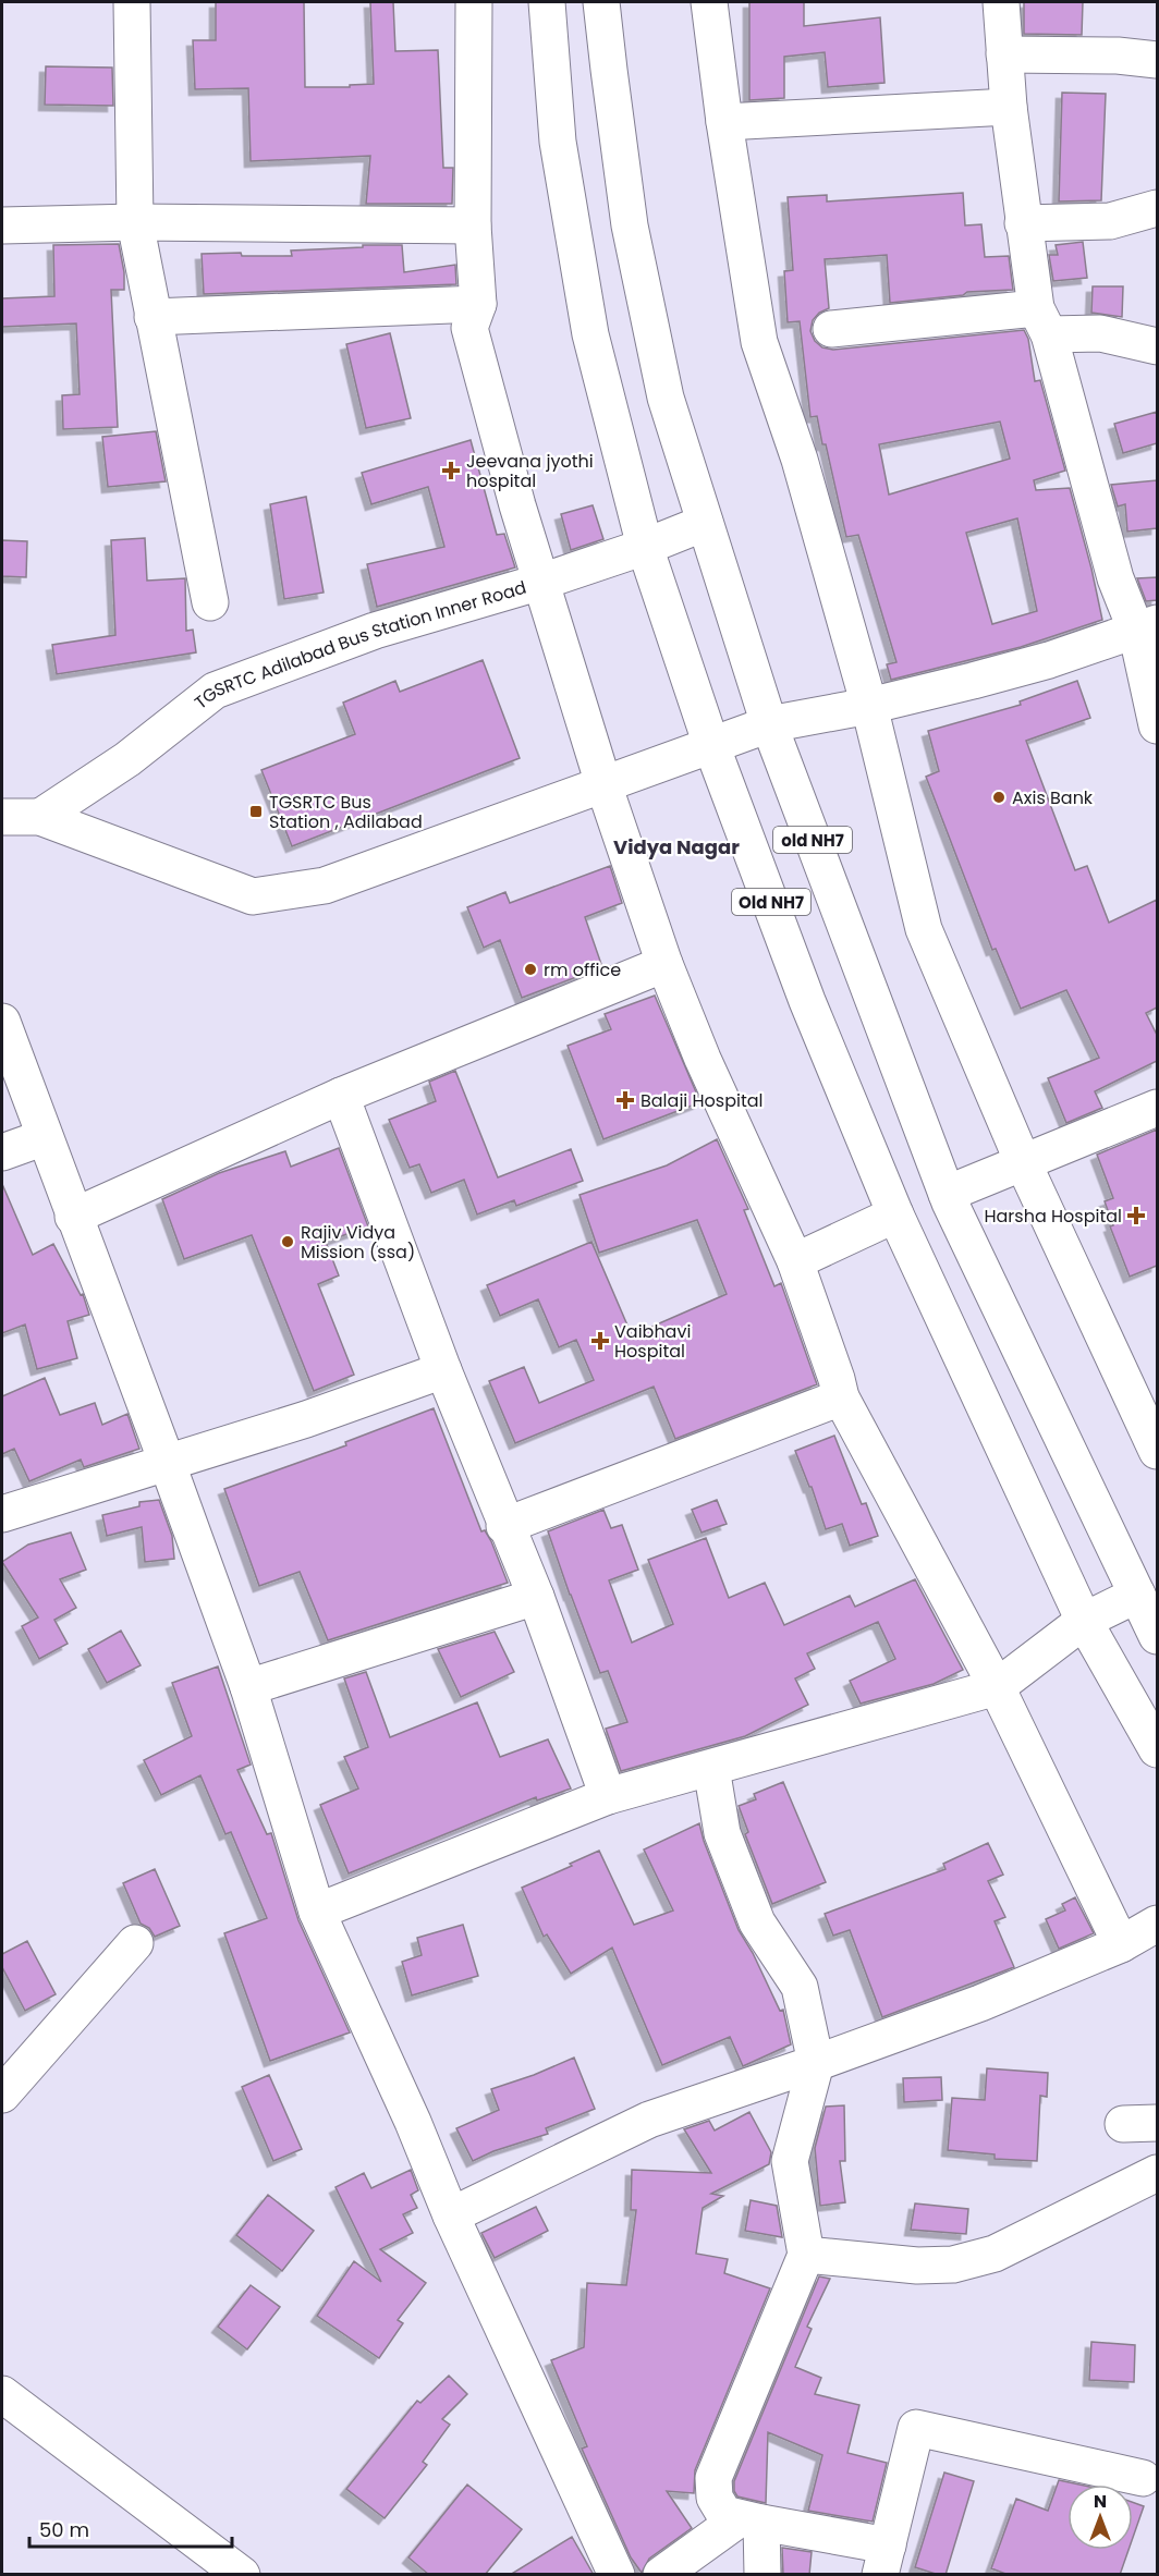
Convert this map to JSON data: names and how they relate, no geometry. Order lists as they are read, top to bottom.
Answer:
{
  "streets": {
    "street": ["TGSRTC Adilabad Bus Station Inner Road", "old NH7", "Old NH7"]
  },
  "crossings": [
    ["TGSRTC Adilabad Bus Station Inner Road", "old NH7"],
    ["TGSRTC Adilabad Bus Station Inner Road", "Old NH7"]
  ],
  "districts": ["Vidya Nagar"],
  "places": {
    "health": [
      "Jeevana jyothi hospital",
      "Balaji Hospital",
      "Harsha Hospital",
      "Vaibhavi Hospital"
    ],
    "other": ["Axis Bank", "rm office", "Rajiv Vidya Mission (ssa)"],
    "transit": ["TGSRTC Bus Station , Adilabad"]
  },
  "scale_bar": "50 m",
  "north": "top"
}
